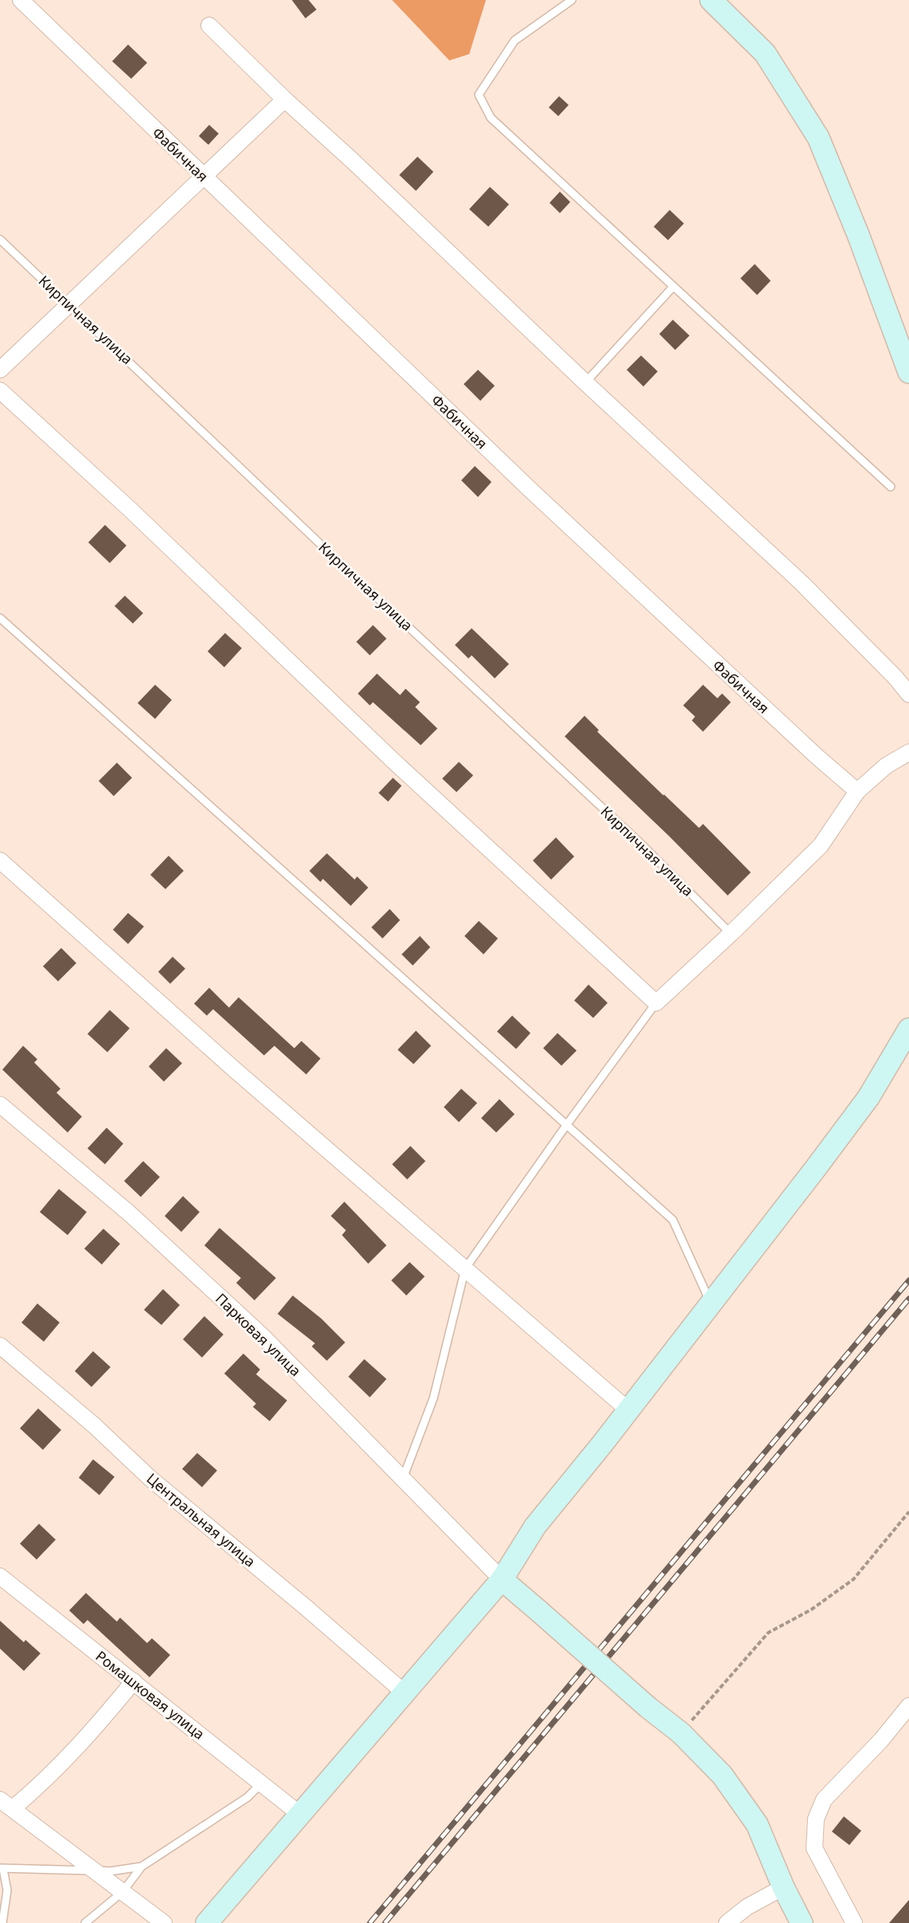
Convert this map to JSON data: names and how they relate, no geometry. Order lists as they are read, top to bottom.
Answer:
{
  "streets": {
    "street": [
      "Фабичная",
      "Парковая улица",
      "Центральная улица",
      "Ромашковая улица"
    ],
    "lane": ["Кирпичная улица"]
  }
}
